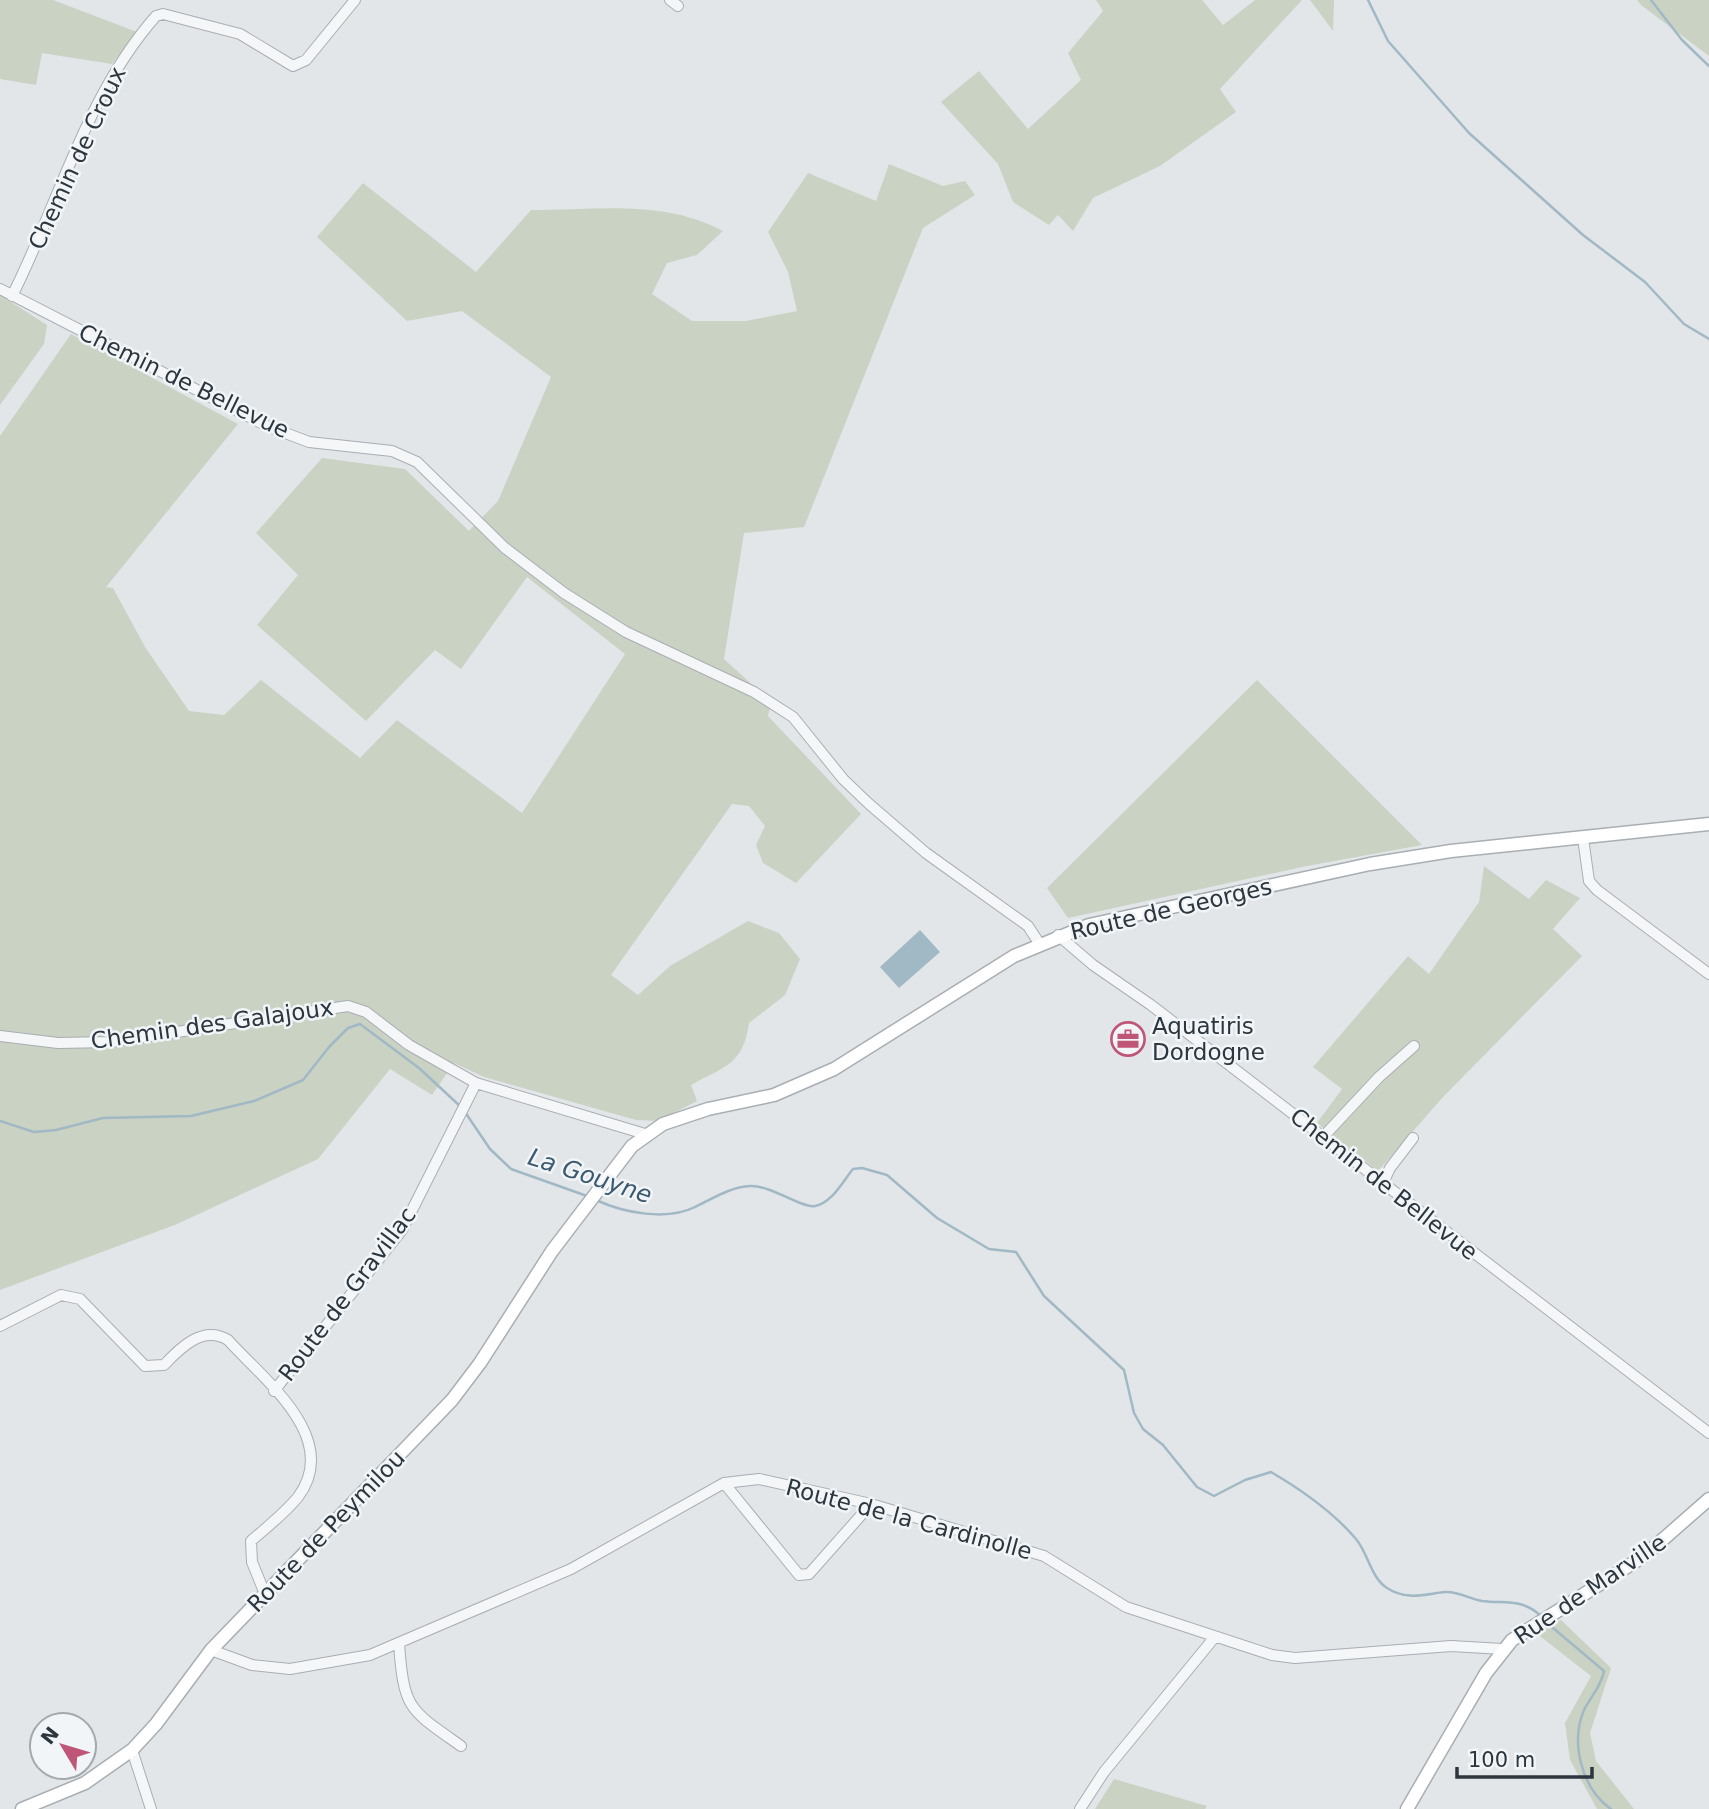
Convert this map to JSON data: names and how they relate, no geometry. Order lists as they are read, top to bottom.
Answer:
{
  "streets": {
    "street": [
      "Chemin de Croux",
      "Chemin de Bellevue",
      "Route de Georges",
      "Chemin des Galajoux",
      "Route de Gravillac",
      "Route de la Cardinolle",
      "Route de Peymilou",
      "Rue de Marville"
    ]
  },
  "crossings": [
    ["Chemin de Croux", "Chemin de Bellevue"],
    ["Chemin de Bellevue", "Route de Georges"],
    ["Route de Georges", "Chemin des Galajoux"],
    ["Route de Georges", "Route de Peymilou"],
    ["Chemin des Galajoux", "Route de Gravillac"],
    ["Route de la Cardinolle", "Route de Peymilou"],
    ["Route de la Cardinolle", "Rue de Marville"]
  ],
  "water": ["La Gouyne"],
  "places": {
    "office": ["Aquatiris Dordogne"]
  },
  "scale_bar": "100 m",
  "north": "top left"
}
